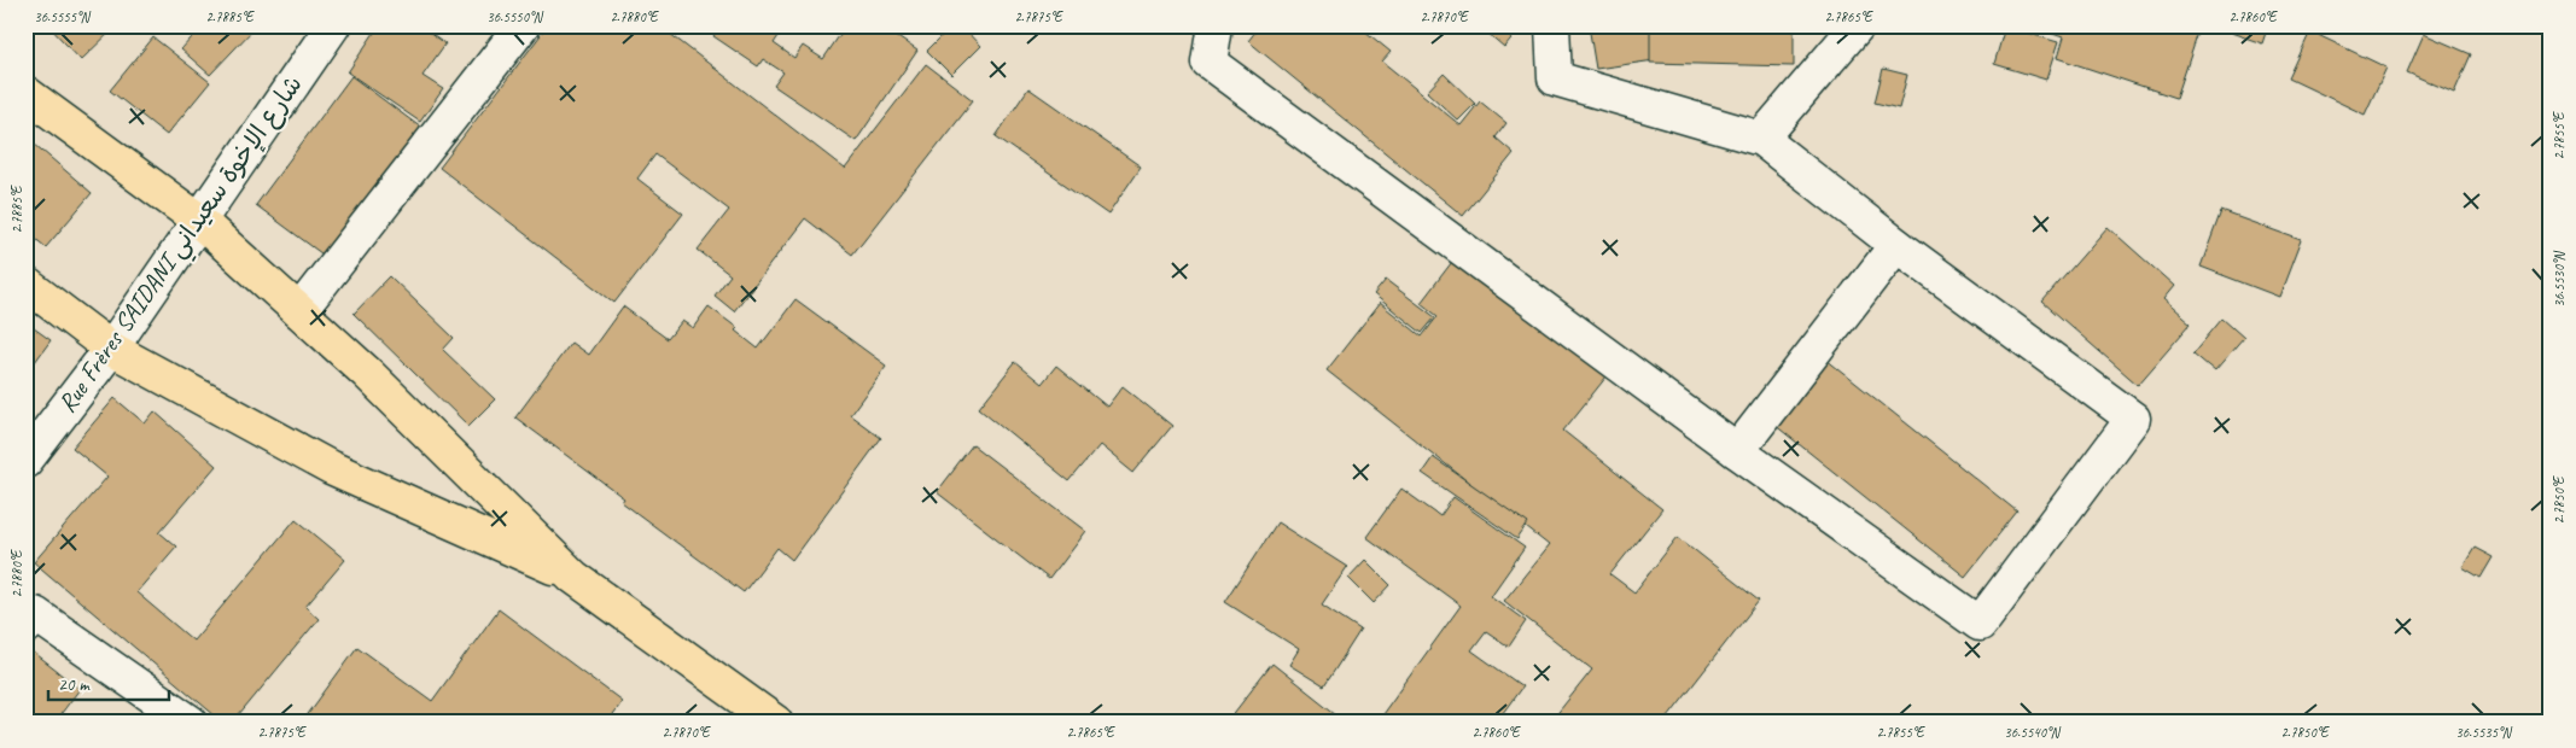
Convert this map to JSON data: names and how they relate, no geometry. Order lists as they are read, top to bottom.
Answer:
{
  "streets": {
    "street": ["Rue Frères SAIDANI شارع الإخوة سعيداني"]
  },
  "scale_bar": "20 m",
  "coordinates": [
    "36.5555°N",
    "2.7885°E",
    "36.5550°N",
    "2.7880°E",
    "2.7875°E",
    "2.7870°E",
    "2.7865°E",
    "2.7860°E",
    "2.7855°E",
    "36.5530°N",
    "2.7850°E",
    "36.5540°N",
    "36.5535°N"
  ]
}
